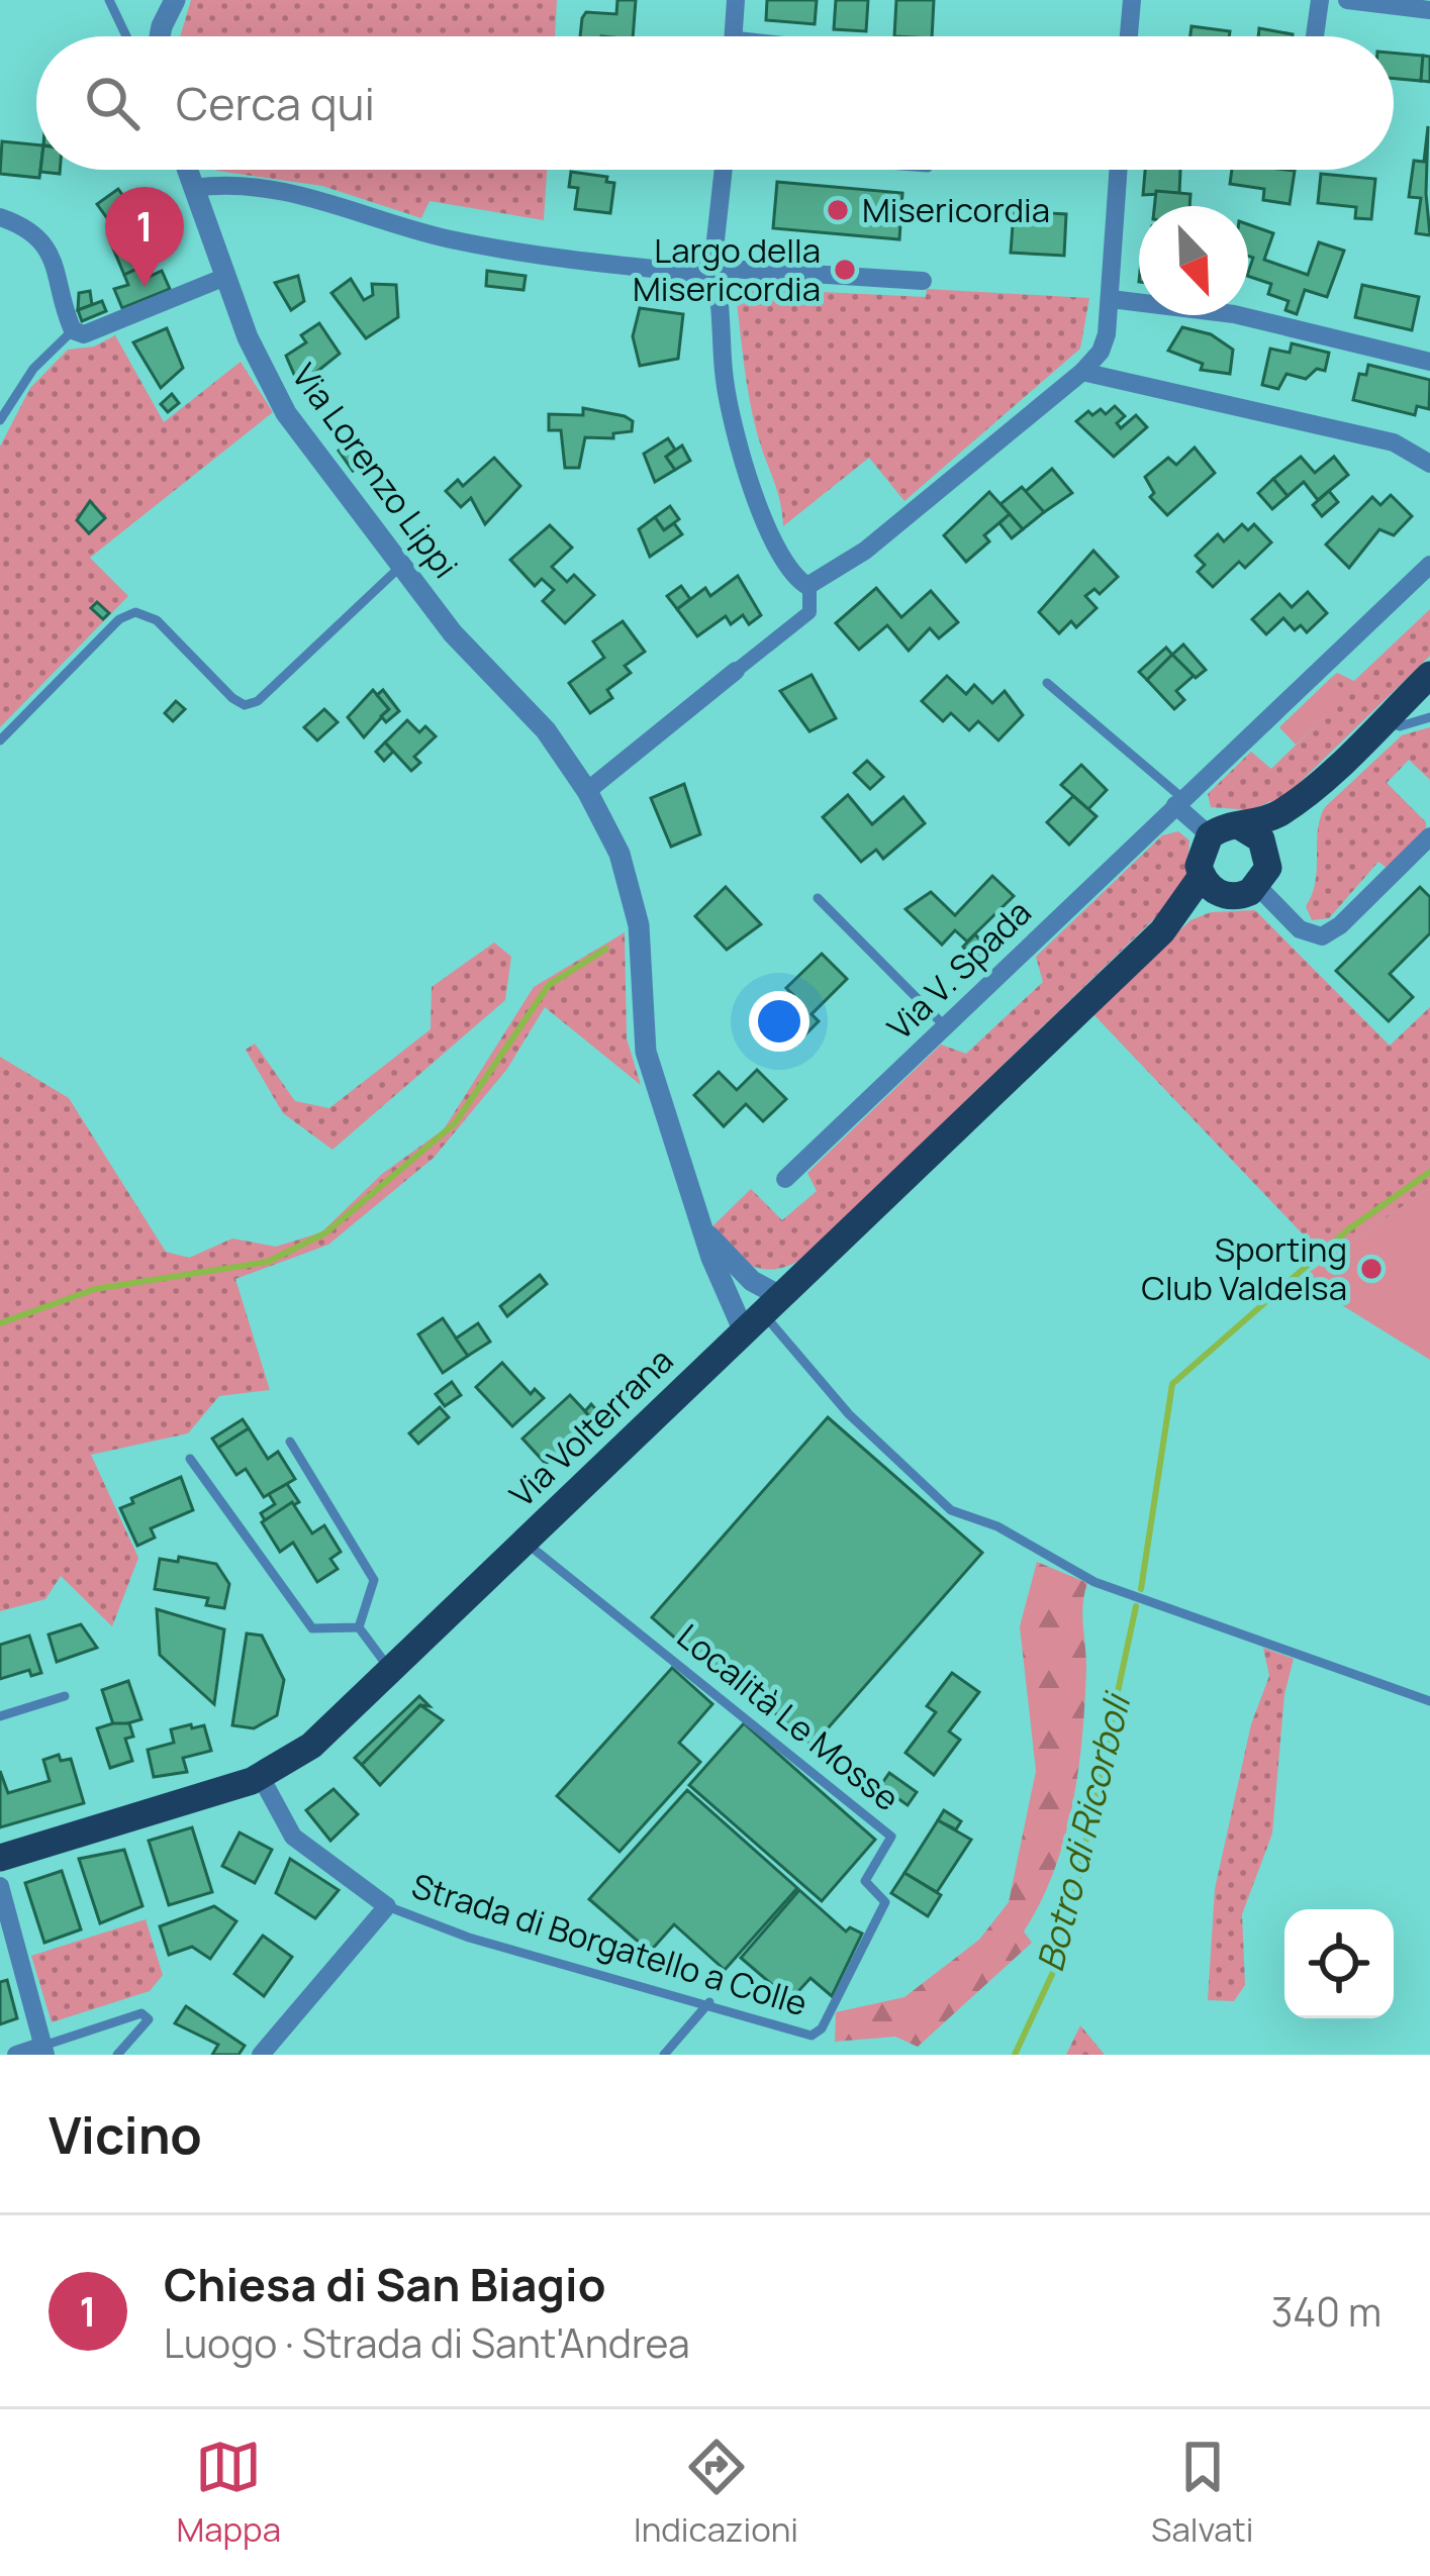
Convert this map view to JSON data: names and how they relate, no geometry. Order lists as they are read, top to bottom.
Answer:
{
  "streets": {
    "main road": ["Via Volterrana"],
    "street": ["Via Lorenzo Lippi", "Via V. Spada"],
    "lane": ["Località Le Mosse", "Strada di Borgatello a Colle"]
  },
  "crossings": [
    ["Via Lorenzo Lippi", "Via Volterrana"],
    ["Via Volterrana", "Località Le Mosse"],
    ["Località Le Mosse", "Strada di Borgatello a Colle"]
  ],
  "water": ["Botro di Ricorboli"],
  "places": ["Misericordia", "Largo della Misericordia", "Sporting Club Valdelsa"],
  "north": "bottom right",
  "page": {
    "search": "Cerca qui",
    "pins": "1",
    "heading": "Vicino",
    "list": [
      {
        "mark": "1",
        "name": "Chiesa di San Biagio",
        "note": "Luogo · Strada di Sant'Andrea",
        "value": "340 m"
      }
    ],
    "nav": ["Mappa", "Indicazioni", "Salvati"]
  }
}
